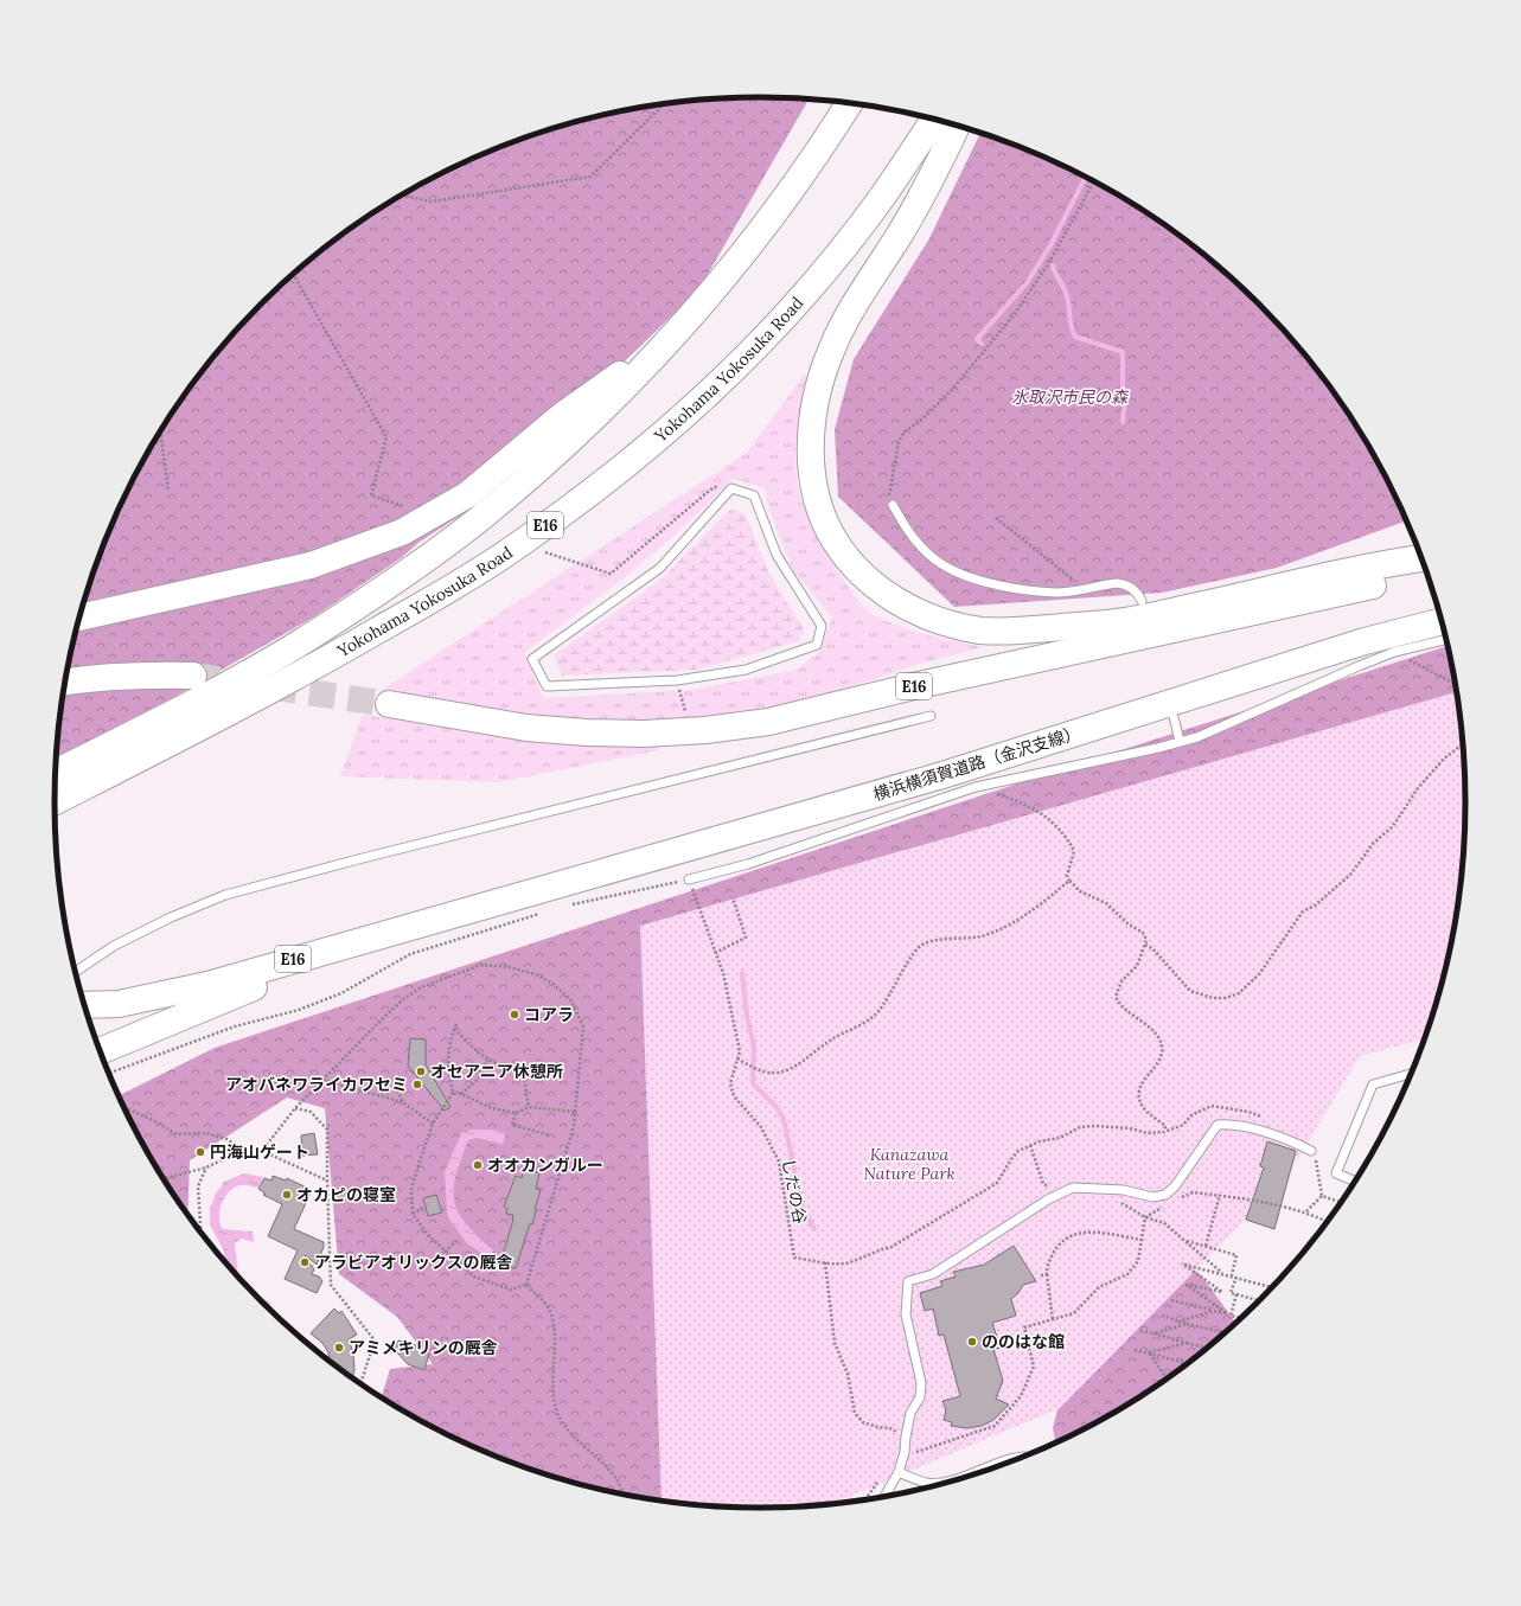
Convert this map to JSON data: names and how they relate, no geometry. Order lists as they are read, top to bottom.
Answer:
{
  "streets": {
    "highway": ["Yokohama Yokosuka Road", "E16", "横浜横須賀道路（金沢支線）"],
    "path": ["しだの谷"]
  },
  "crossings": [
    ["E16", "横浜横須賀道路（金沢支線）"]
  ],
  "parks": ["氷取沢市民の森", "Kanazawa Nature Park"],
  "places": [
    "コアラ",
    "オセアニア休憩所",
    "アオバネワライカワセミ",
    "円海山ゲート",
    "オオカンガルー",
    "オカピの寝室",
    "アラビアオリックスの厩舎",
    "ののはな館",
    "アミメキリンの厩舎"
  ]
}
